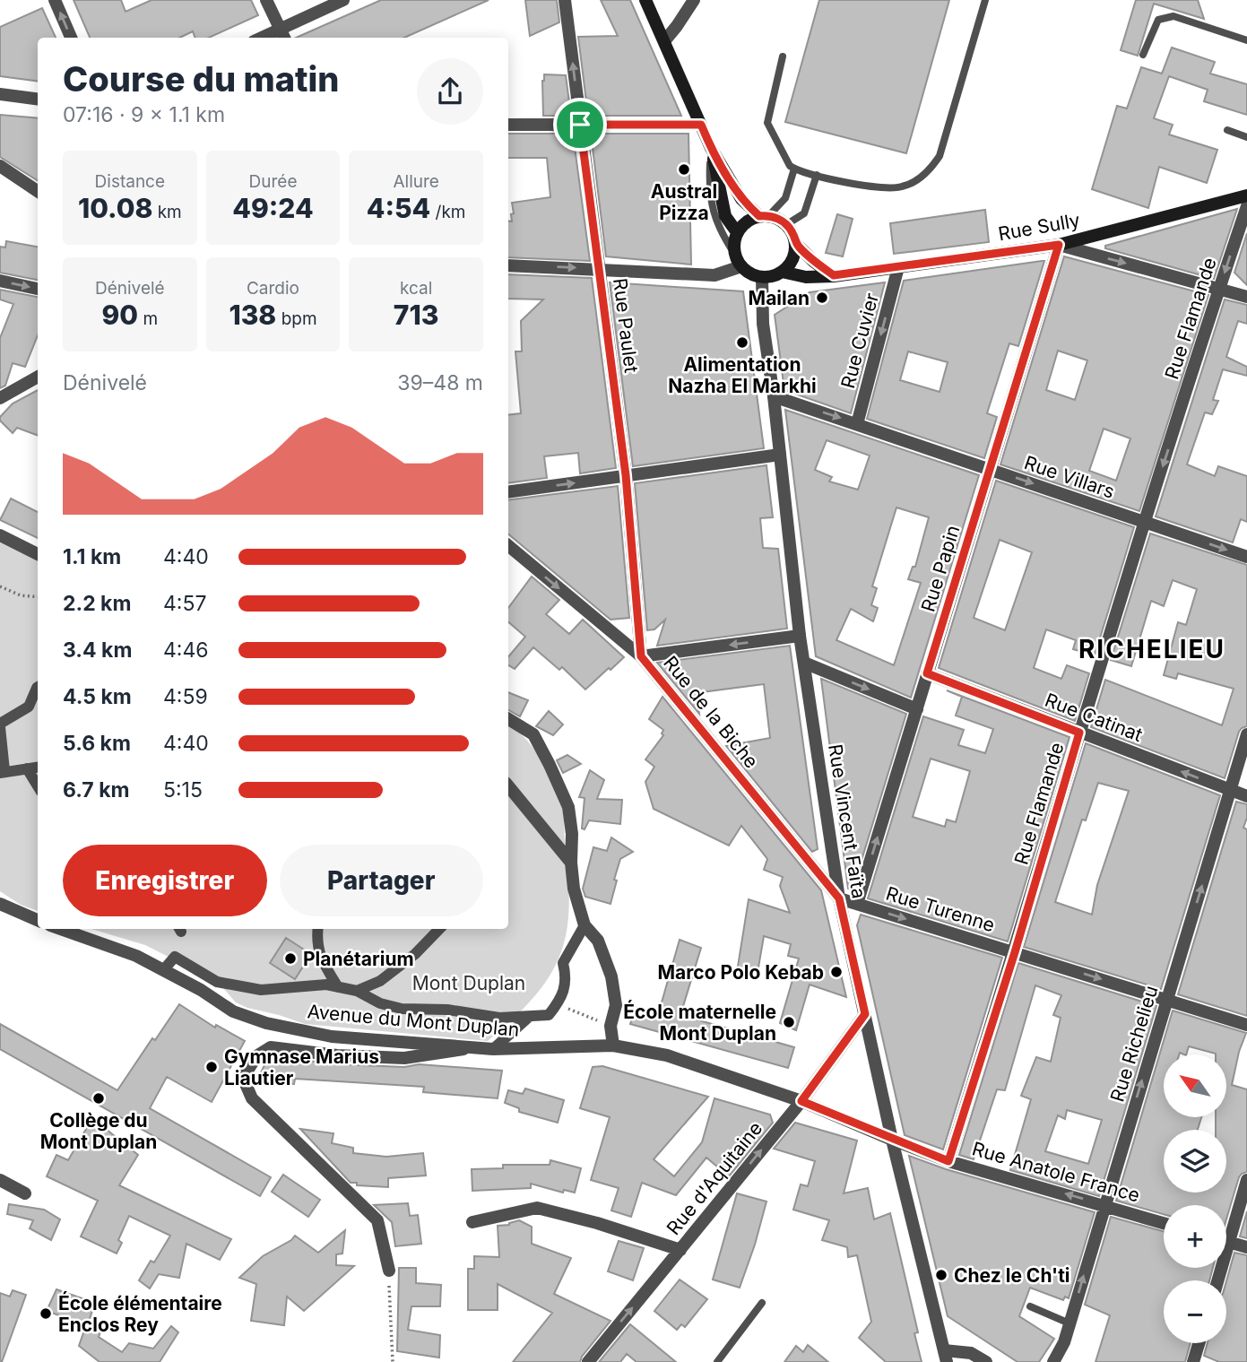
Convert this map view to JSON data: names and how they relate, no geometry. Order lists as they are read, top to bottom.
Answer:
{
  "streets": {
    "main road": ["Rue Sully"],
    "street": [
      "Rue Flamande",
      "Rue Paulet",
      "Rue Cuvier",
      "Rue Villars",
      "Rue Papin",
      "Rue de la Biche",
      "Rue Catinat",
      "Rue Vincent Faïta",
      "Rue Turenne",
      "Avenue du Mont Duplan",
      "Rue Richelieu",
      "Rue Anatole France",
      "Rue d'Aquitaine"
    ]
  },
  "crossings": [
    ["Rue Sully", "Rue Cuvier"],
    ["Rue Sully", "Rue Papin"],
    ["Rue Sully", "Rue Vincent Faïta"],
    ["Rue Flamande", "Rue Villars"],
    ["Rue Flamande", "Rue Catinat"],
    ["Rue Flamande", "Rue Turenne"],
    ["Rue Flamande", "Rue Anatole France"],
    ["Rue Paulet", "Rue de la Biche"],
    ["Rue Cuvier", "Rue Villars"],
    ["Rue Villars", "Rue Papin"],
    ["Rue Villars", "Rue Vincent Faïta"],
    ["Rue Papin", "Rue Catinat"],
    ["Rue Papin", "Rue Turenne"],
    ["Rue de la Biche", "Rue Vincent Faïta"],
    ["Rue de la Biche", "Rue Turenne"],
    ["Rue Catinat", "Rue Richelieu"],
    ["Rue Vincent Faïta", "Rue Turenne"],
    ["Rue Vincent Faïta", "Avenue du Mont Duplan"],
    ["Rue Vincent Faïta", "Rue Anatole France"],
    ["Rue Vincent Faïta", "Rue d'Aquitaine"],
    ["Rue Turenne", "Rue Richelieu"],
    ["Avenue du Mont Duplan", "Rue Anatole France"],
    ["Avenue du Mont Duplan", "Rue d'Aquitaine"],
    ["Rue Richelieu", "Rue Anatole France"]
  ],
  "one_way": [
    "Rue Cuvier",
    "Rue Villars",
    "Rue de la Biche",
    "Rue Catinat",
    "Rue Turenne",
    "Rue Richelieu",
    "Rue Anatole France",
    "Rue d'Aquitaine"
  ],
  "districts": ["RICHELIEU"],
  "parks": ["Mont Duplan"],
  "places": [
    "Austral Pizza",
    "Mailan",
    "Alimentation Nazha El Markhi",
    "Planétarium",
    "Marco Polo Kebab",
    "École maternelle Mont Duplan",
    "Gymnase Marius Liautier",
    "Collège du Mont Duplan",
    "Chez le Ch'ti",
    "École élémentaire Enclos Rey"
  ],
  "north": "top left",
  "page": {
    "heading": ["Course du matin", "07:16 · 9 × 1.1 km"],
    "stats": [
      ["Distance", "10.08 km"],
      ["Durée", "49:24"],
      ["Allure", "4:54 /km"],
      ["Dénivelé", "90 m"],
      ["Cardio", "138 bpm"],
      ["kcal", "713"]
    ],
    "chart": ["Dénivelé", "39–48 m"],
    "list": [
      {
        "name": "1.1 km",
        "note": "4:40"
      },
      {
        "name": "2.2 km",
        "note": "4:57"
      },
      {
        "name": "3.4 km",
        "note": "4:46"
      },
      {
        "name": "4.5 km",
        "note": "4:59"
      },
      {
        "name": "5.6 km",
        "note": "4:40"
      },
      {
        "name": "6.7 km",
        "note": "5:15"
      }
    ],
    "buttons": ["Enregistrer", "Partager"],
    "map_buttons": ["+", "−"]
  }
}
